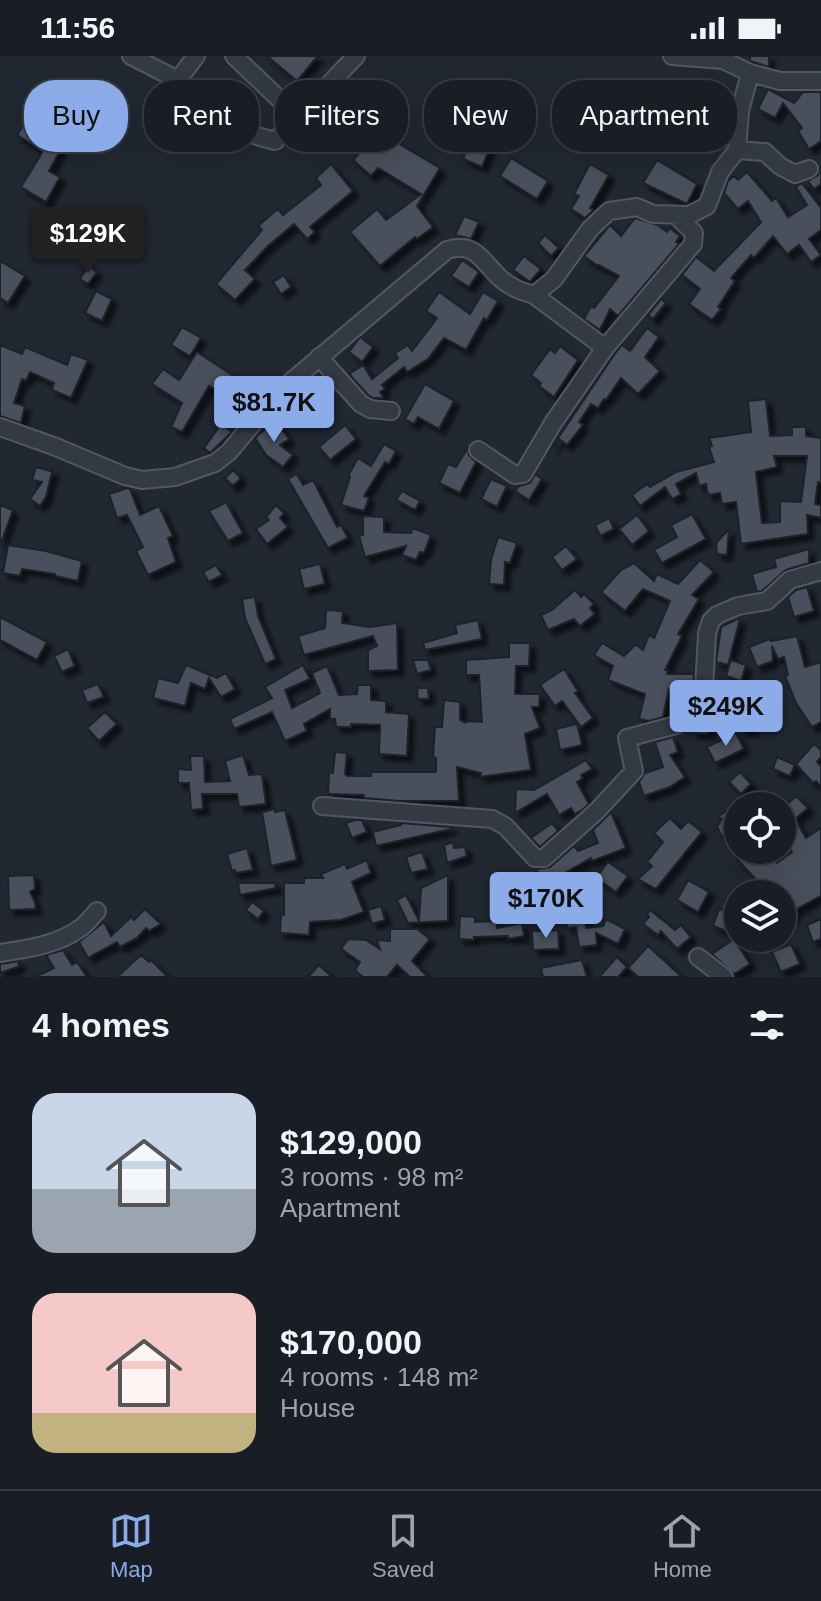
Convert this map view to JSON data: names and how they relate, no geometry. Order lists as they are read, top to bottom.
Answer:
{
  "page": {
    "status": "11:56",
    "chip": [
      "Buy",
      "Rent",
      "Filters",
      "New",
      "Apartment"
    ],
    "price": [
      "$129K",
      "$81.7K",
      "$249K",
      "$170K"
    ],
    "heading": "4 homes",
    "list": [
      {
        "name": "$129,000",
        "note": "3 rooms · 98 m² · Apartment"
      },
      {
        "name": "$170,000",
        "note": "4 rooms · 148 m² · House"
      }
    ],
    "tabs": ["Map", "Saved", "Home"]
  }
}
